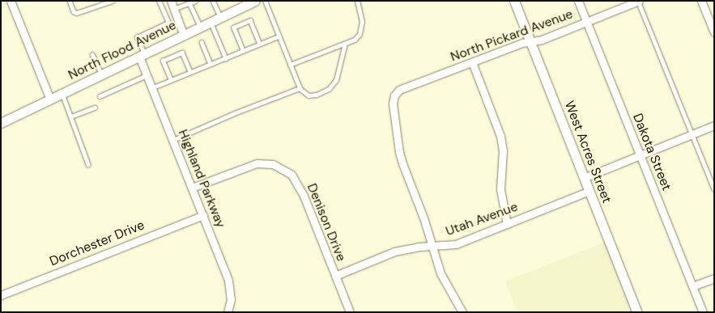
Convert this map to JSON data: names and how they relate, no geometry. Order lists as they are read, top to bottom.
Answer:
{
  "streets": {
    "street": [
      "North Pickard Avenue",
      "North Flood Avenue",
      "West Acres Street",
      "Dakota Street",
      "Highland Parkway",
      "Utah Avenue",
      "Denison Drive",
      "Dorchester Drive"
    ]
  },
  "crossings": [
    ["North Pickard Avenue", "West Acres Street"],
    ["North Pickard Avenue", "Dakota Street"],
    ["North Pickard Avenue", "Utah Avenue"],
    ["North Flood Avenue", "Highland Parkway"],
    ["West Acres Street", "Utah Avenue"],
    ["Highland Parkway", "Denison Drive"],
    ["Highland Parkway", "Dorchester Drive"],
    ["Utah Avenue", "Denison Drive"]
  ]
}
